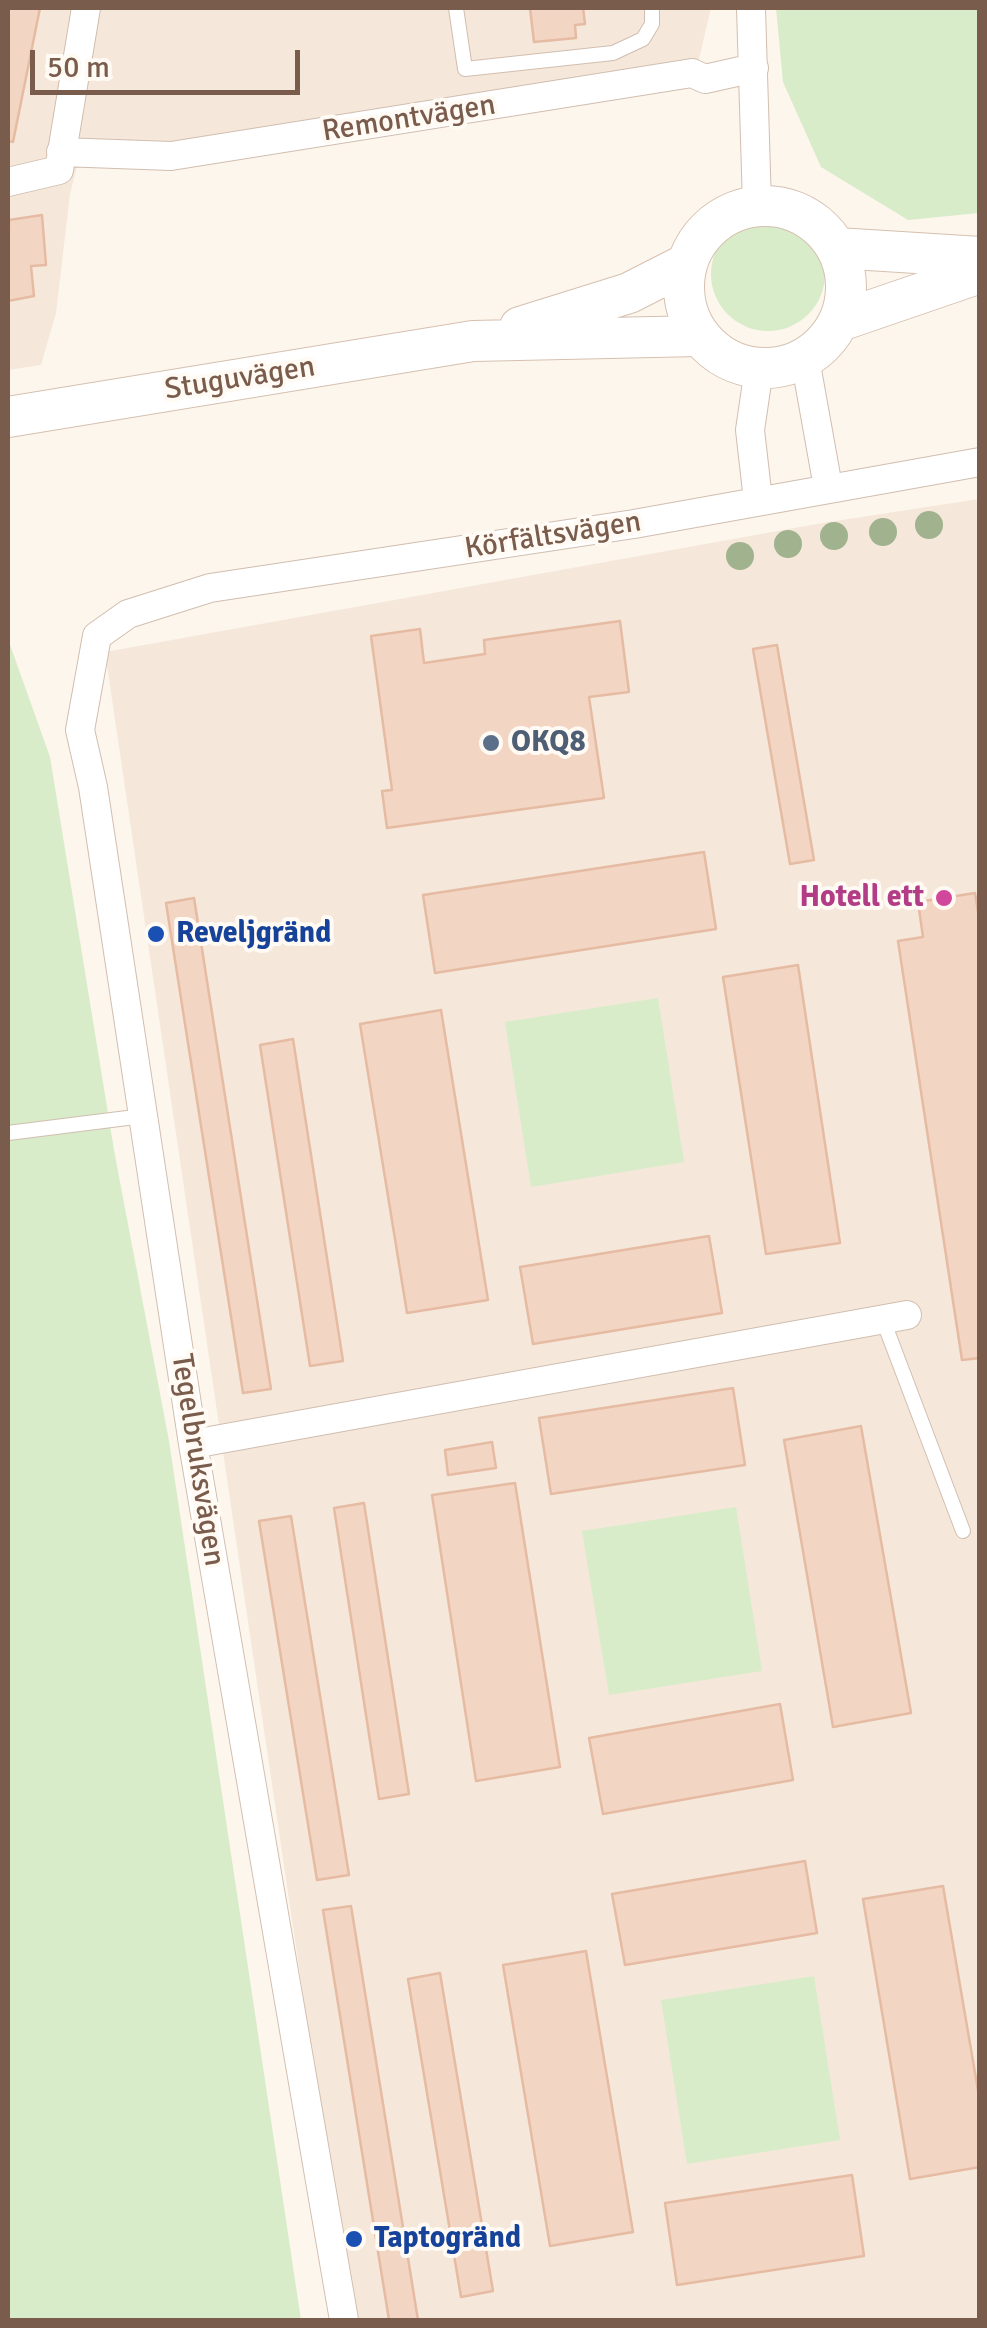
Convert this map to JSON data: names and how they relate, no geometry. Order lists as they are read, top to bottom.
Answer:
{
  "streets": {
    "main road": ["Stuguvägen"],
    "street": ["Remontvägen", "Körfältsvägen", "Tegelbruksvägen"]
  },
  "crossings": [
    ["Körfältsvägen", "Tegelbruksvägen"]
  ],
  "places": [
    "OKQ8",
    "Hotell ett",
    "Reveljgränd",
    "Taptogränd"
  ],
  "scale_bar": "50 m"
}
